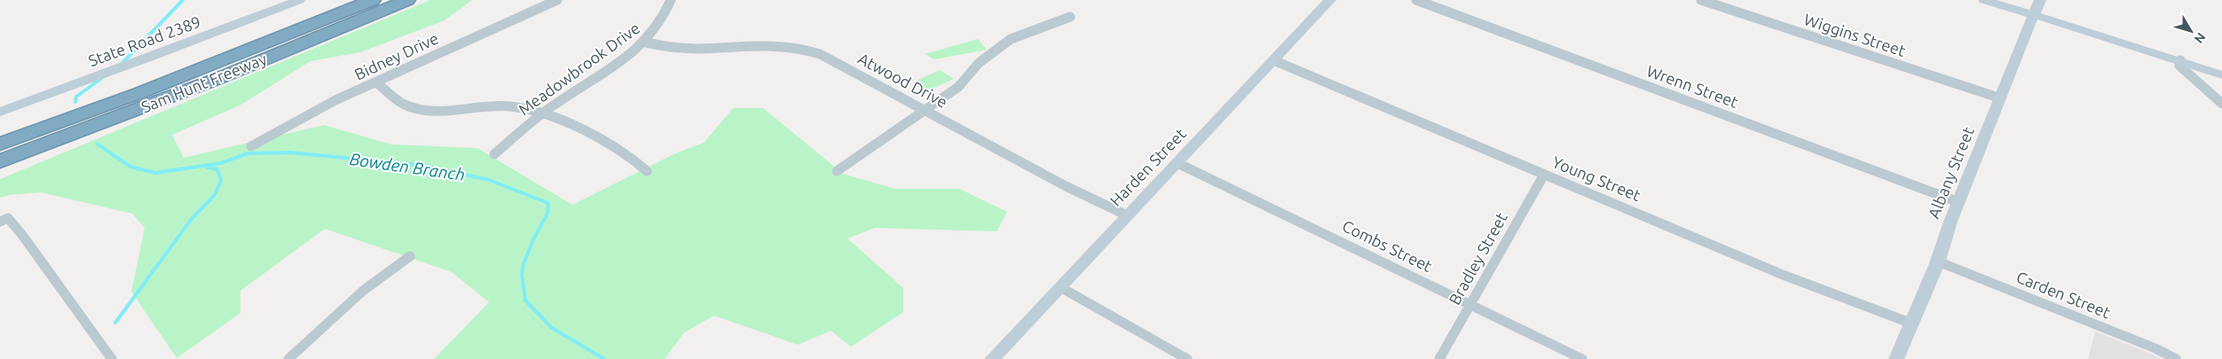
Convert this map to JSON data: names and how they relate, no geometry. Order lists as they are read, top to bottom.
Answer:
{
  "streets": {
    "highway": ["Sam Hunt Freeway"],
    "street": [
      "Wiggins Street",
      "State Road 2389",
      "Bidney Drive",
      "Meadowbrook Drive",
      "Atwood Drive",
      "Wrenn Street",
      "Harden Street",
      "Albany Street",
      "Young Street",
      "Combs Street",
      "Bradley Street",
      "Carden Street"
    ]
  },
  "crossings": [
    ["Wiggins Street", "Albany Street"],
    ["Meadowbrook Drive", "Atwood Drive"],
    ["Atwood Drive", "Harden Street"],
    ["Wrenn Street", "Albany Street"],
    ["Harden Street", "Young Street"],
    ["Harden Street", "Combs Street"],
    ["Albany Street", "Young Street"],
    ["Albany Street", "Carden Street"],
    ["Young Street", "Bradley Street"],
    ["Combs Street", "Bradley Street"]
  ],
  "water": ["Bowden Branch"],
  "north": "bottom right"
}
